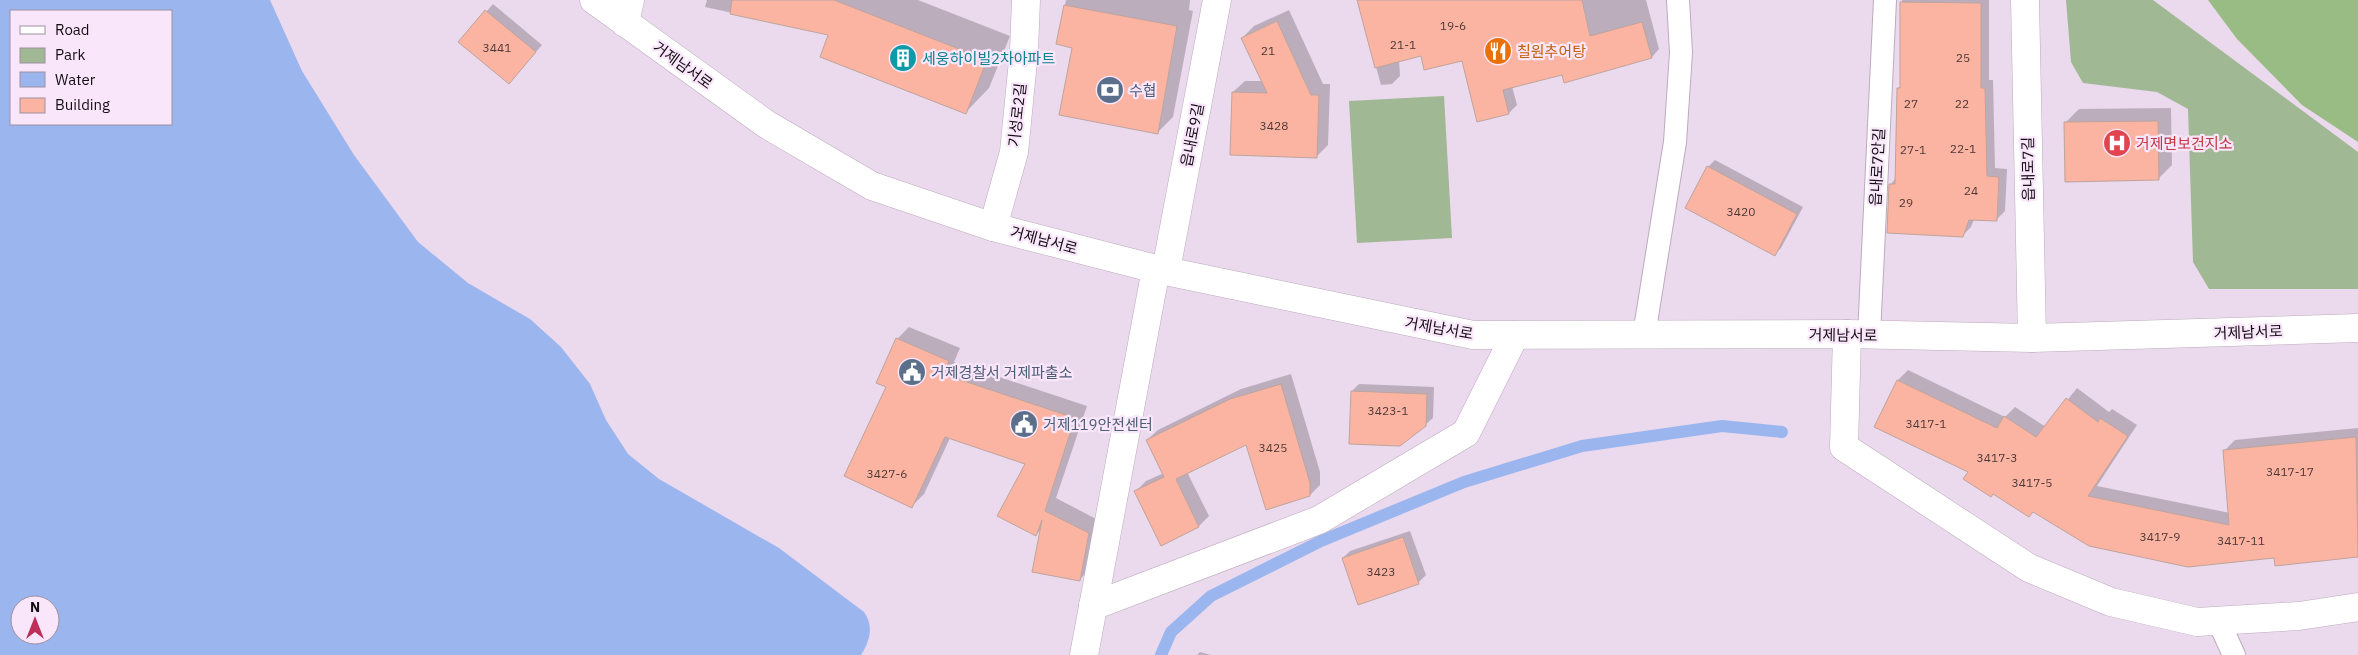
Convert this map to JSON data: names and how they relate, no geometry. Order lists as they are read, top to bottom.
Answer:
{
  "streets": {
    "street": [
      "거제남서로",
      "기성로2길",
      "읍내로9길",
      "읍내로7길"
    ],
    "lane": ["읍내로7안길"]
  },
  "crossings": [
    ["거제남서로", "기성로2길"],
    ["거제남서로", "읍내로9길"],
    ["거제남서로", "읍내로7안길"],
    ["거제남서로", "읍내로7길"]
  ],
  "places": {
    "restaurant": ["칠원추어탕"],
    "building": ["세웅하이빌2차아파트"],
    "bank": ["수협"],
    "hospital": ["거제면보건지소"],
    "public building": ["거제경찰서 거제파출소", "거제119안전센터"]
  },
  "house_numbers": [
    "19-6",
    "21-1",
    "3441",
    "21",
    "25",
    "27",
    "22",
    "3428",
    "22-1",
    "27-1",
    "24",
    "29",
    "3420",
    "3423-1",
    "3417-1",
    "3425",
    "3417-3",
    "3417-17",
    "3427-6",
    "3417-5",
    "3417-9",
    "3417-11",
    "3423"
  ],
  "legend": [
    "Road",
    "Park",
    "Water",
    "Building"
  ],
  "north": "top"
}
